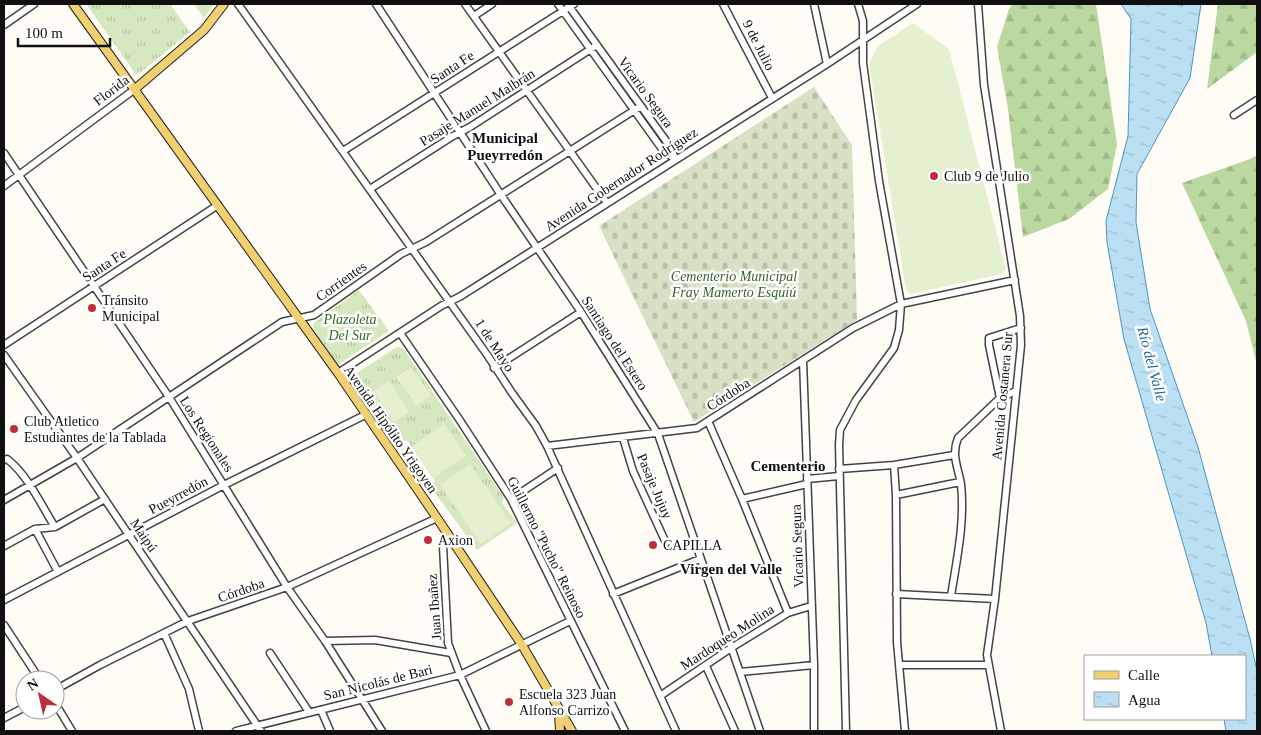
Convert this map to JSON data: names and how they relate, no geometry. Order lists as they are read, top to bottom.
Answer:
{
  "streets": {
    "main road": ["Florida", "Avenida Hipólito Yrigoyen"],
    "street": [
      "9 de Julio",
      "Santa Fe",
      "Vicario Segura",
      "Pasaje Manuel Malbrán",
      "Avenida Gobernador Rodríguez",
      "Corrientes",
      "Santiago del Estero",
      "1 de Mayo",
      "Córdoba",
      "Avenida Costanera Sur",
      "Los Regionales",
      "Pasaje Jujuy",
      "Pueyrredón",
      "Maipú",
      "Guillermo \"Pucho\" Reinoso",
      "Juan Ibañez",
      "Mardoqueo Molina",
      "San Nicolás de Bari"
    ]
  },
  "crossings": [
    ["9 de Julio", "Avenida Gobernador Rodríguez"],
    ["Santa Fe", "Vicario Segura"],
    ["Santa Fe", "Santiago del Estero"],
    ["Santa Fe", "1 de Mayo"],
    ["Santa Fe", "Avenida Hipólito Yrigoyen"],
    ["Santa Fe", "Los Regionales"],
    ["Florida", "Avenida Hipólito Yrigoyen"],
    ["Florida", "Los Regionales"],
    ["Vicario Segura", "Pasaje Manuel Malbrán"],
    ["Vicario Segura", "Avenida Gobernador Rodríguez"],
    ["Vicario Segura", "Corrientes"],
    ["Vicario Segura", "Córdoba"],
    ["Vicario Segura", "Mardoqueo Molina"],
    ["Pasaje Manuel Malbrán", "Santiago del Estero"],
    ["Pasaje Manuel Malbrán", "1 de Mayo"],
    ["Avenida Gobernador Rodríguez", "Santiago del Estero"],
    ["Avenida Gobernador Rodríguez", "1 de Mayo"],
    ["Avenida Gobernador Rodríguez", "Avenida Hipólito Yrigoyen"],
    ["Avenida Gobernador Rodríguez", "Guillermo \"Pucho\" Reinoso"],
    ["Corrientes", "Santiago del Estero"],
    ["Corrientes", "1 de Mayo"],
    ["Corrientes", "Avenida Hipólito Yrigoyen"],
    ["Corrientes", "Los Regionales"],
    ["Corrientes", "Maipú"],
    ["Santiago del Estero", "Córdoba"],
    ["Santiago del Estero", "Mardoqueo Molina"],
    ["1 de Mayo", "Córdoba"],
    ["1 de Mayo", "Mardoqueo Molina"],
    ["Córdoba", "Avenida Costanera Sur"],
    ["Córdoba", "Avenida Hipólito Yrigoyen"],
    ["Córdoba", "Los Regionales"],
    ["Córdoba", "Pasaje Jujuy"],
    ["Córdoba", "Maipú"],
    ["Avenida Hipólito Yrigoyen", "Pueyrredón"],
    ["Avenida Hipólito Yrigoyen", "Juan Ibañez"],
    ["Avenida Hipólito Yrigoyen", "San Nicolás de Bari"],
    ["Los Regionales", "Pueyrredón"],
    ["Los Regionales", "San Nicolás de Bari"],
    ["Pueyrredón", "Maipú"],
    ["Maipú", "San Nicolás de Bari"],
    ["Guillermo \"Pucho\" Reinoso", "San Nicolás de Bari"],
    ["Juan Ibañez", "San Nicolás de Bari"]
  ],
  "districts": ["Municipal Pueyrredón", "Cementerio", "Virgen del Valle"],
  "water": ["Río del Valle"],
  "parks": ["Cementerio Municipal Fray Mamerto Esquiú", "Plazoleta Del Sur"],
  "places": [
    "Club 9 de Julio",
    "Tránsito Municipal",
    "Club Atletico Estudiantes de la Tablada",
    "Axion",
    "CAPILLA",
    "Escuela 323 Juan Alfonso Carrizo"
  ],
  "legend": ["Calle", "Agua"],
  "scale_bar": "100 m",
  "north": "top left"
}
